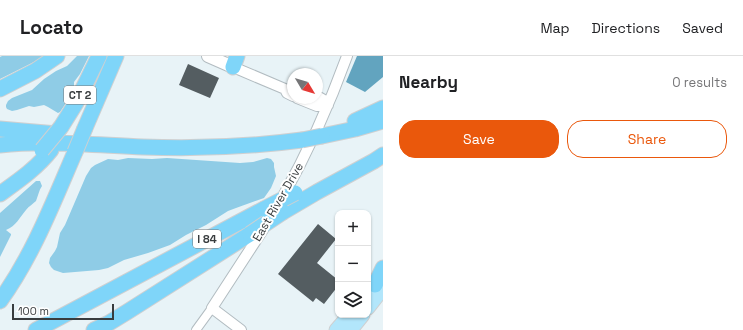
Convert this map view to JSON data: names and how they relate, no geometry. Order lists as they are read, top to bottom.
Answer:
{
  "streets": {
    "highway": ["I 84"],
    "street": ["East River Drive"]
  },
  "scale_bar": "100 m",
  "north": "bottom right",
  "page": {
    "header": "Locato",
    "nav": ["Map", "Directions", "Saved"],
    "heading": ["Nearby", "0 results"],
    "buttons": ["Save", "Share"],
    "map_buttons": ["+", "−"],
    "scale": "100 m"
  }
}
